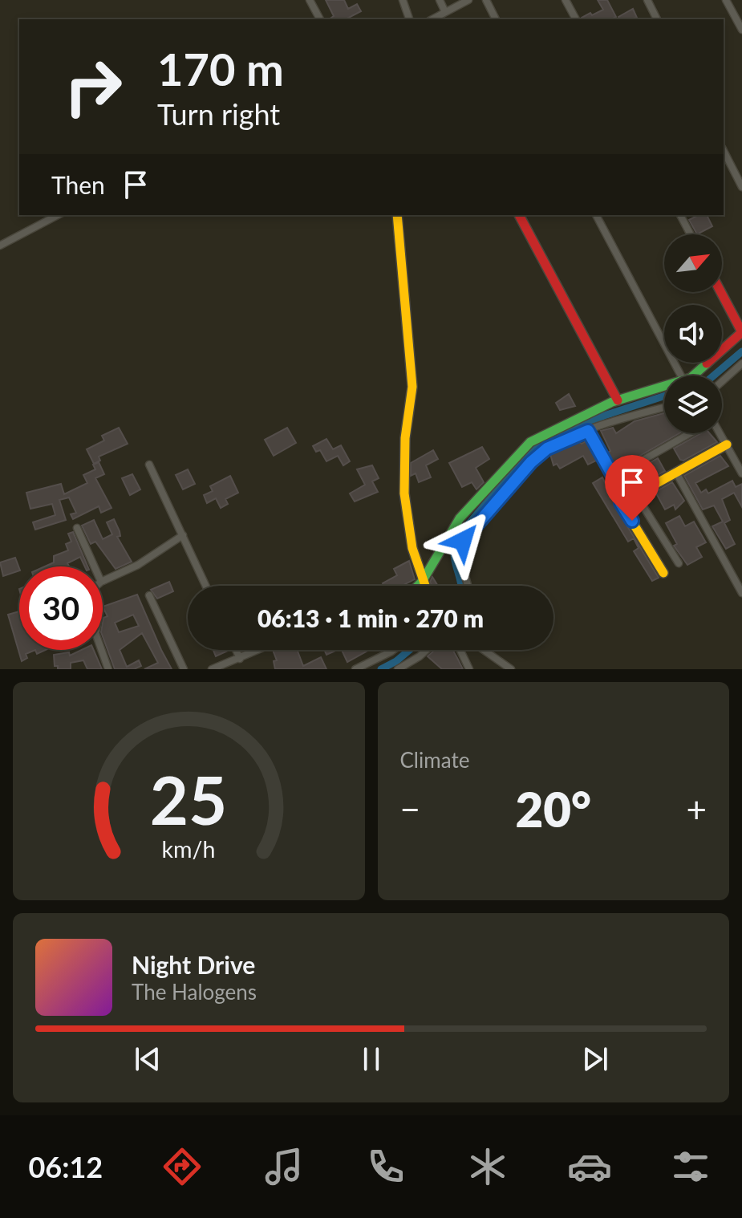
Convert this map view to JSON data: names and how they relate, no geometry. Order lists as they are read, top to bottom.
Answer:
{
  "north": "top right",
  "page": {
    "turn": ["170 m", "Turn right"],
    "then": "Then",
    "limit": "30",
    "trip": "06:13 · 1 min · 270 m",
    "tile": "Climate",
    "heat": ["−", "20°", "+"],
    "song": ["Night Drive", "The Halogens"],
    "tabs": "06:12",
    "gauge": ["25", "km/h"]
  }
}
